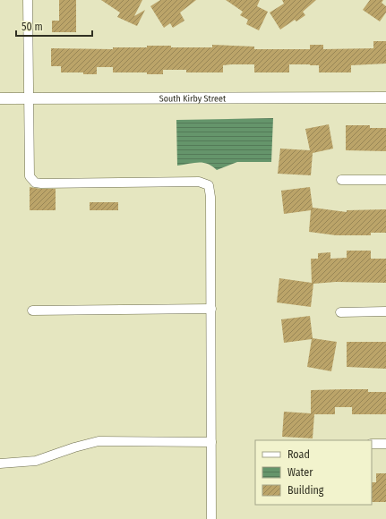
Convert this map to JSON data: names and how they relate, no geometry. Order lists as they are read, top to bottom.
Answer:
{
  "streets": {
    "street": ["South Kirby Street"]
  },
  "legend": ["Road", "Water", "Building"],
  "scale_bar": "50 m"
}
